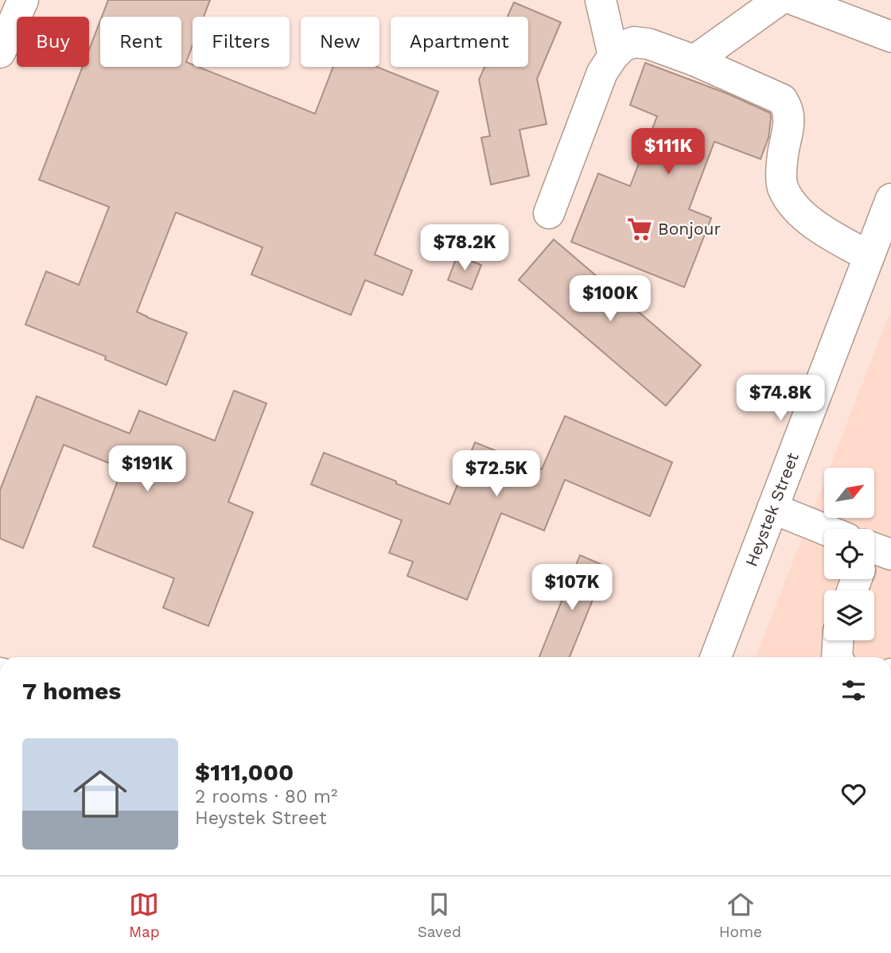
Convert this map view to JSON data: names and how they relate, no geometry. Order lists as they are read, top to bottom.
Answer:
{
  "streets": {
    "street": ["Heystek Street"]
  },
  "places": {
    "supermarket": ["Bonjour"]
  },
  "north": "top right",
  "page": {
    "chip": [
      "Buy",
      "Rent",
      "Filters",
      "New",
      "Apartment"
    ],
    "price": [
      "$111K",
      "$78.2K",
      "$100K",
      "$74.8K",
      "$191K",
      "$72.5K",
      "$107K"
    ],
    "heading": "7 homes",
    "list": [
      {
        "name": "$111,000",
        "note": "2 rooms · 80 m² · Heystek Street"
      }
    ],
    "tabs": ["Map", "Saved", "Home"]
  }
}
